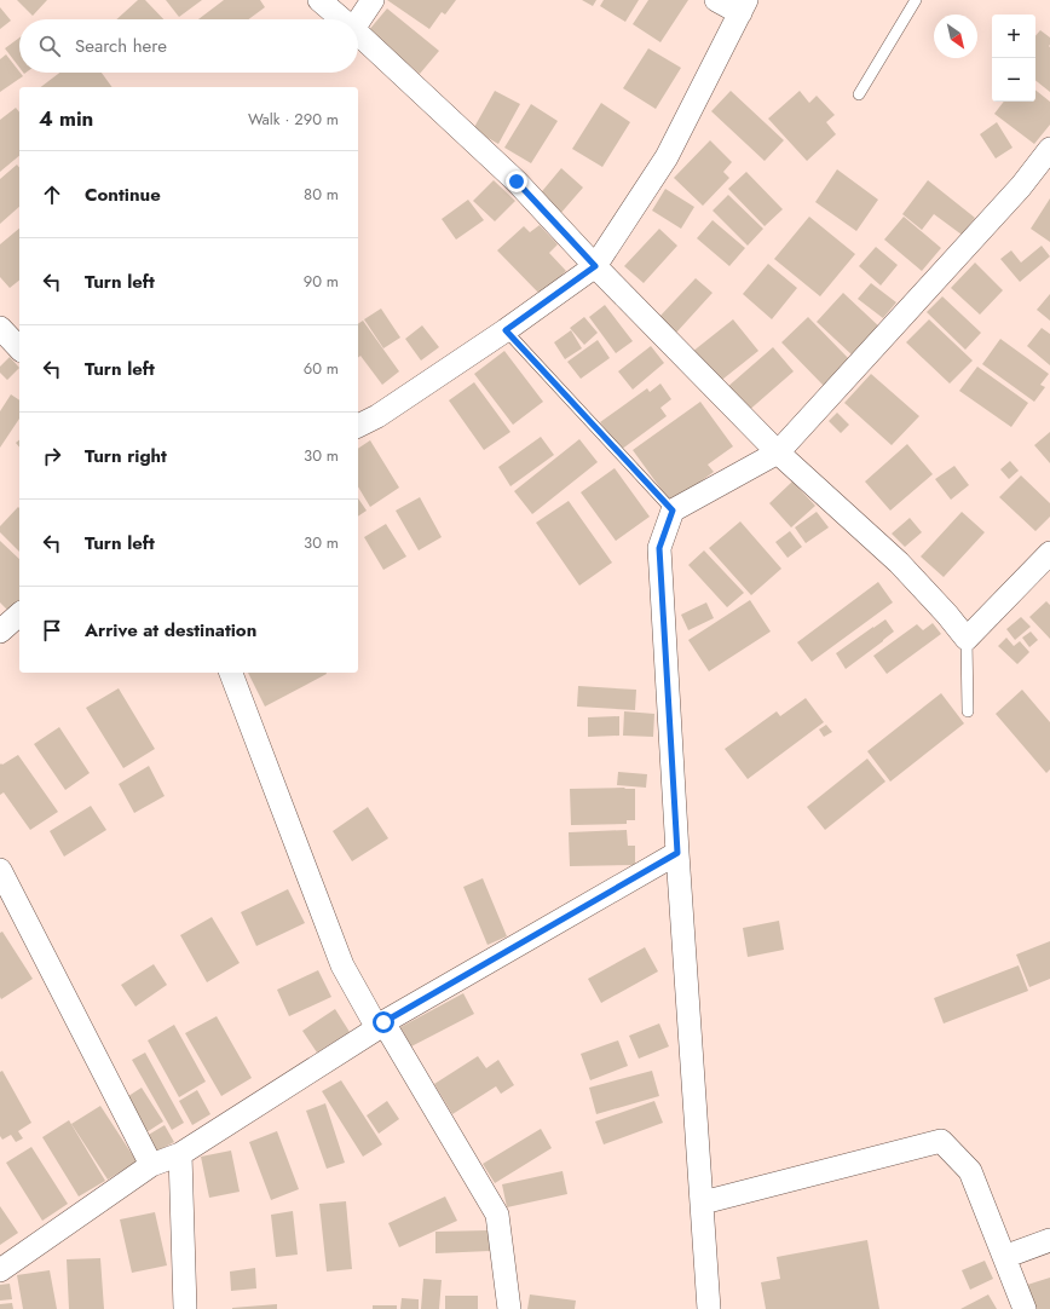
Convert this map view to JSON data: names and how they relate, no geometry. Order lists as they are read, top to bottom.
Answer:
{
  "north": "bottom right",
  "page": {
    "map_buttons": ["+", "−"],
    "search": "Search here",
    "heading": ["4 min", "Walk · 290 m"],
    "list": [
      ["Continue", "80 m"],
      ["Turn left", "90 m"],
      ["Turn left", "60 m"],
      ["Turn right", "30 m"],
      ["Turn left", "30 m"],
      "Arrive at destination"
    ]
  }
}
